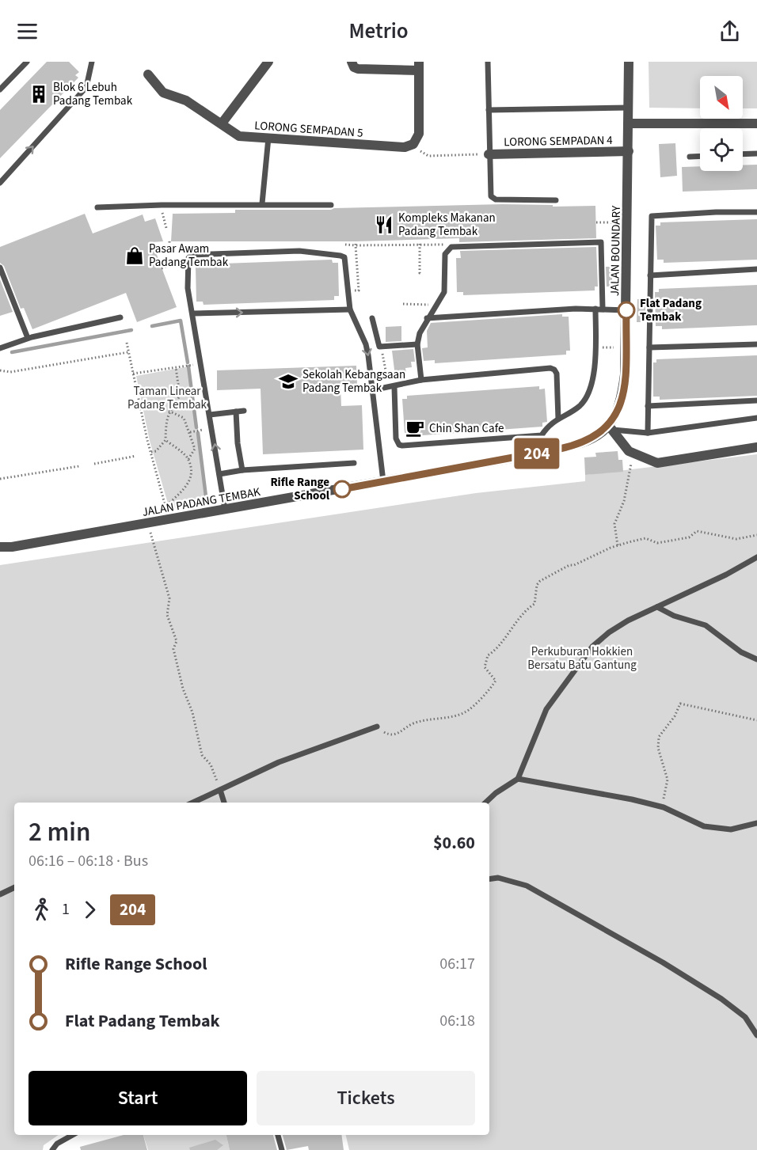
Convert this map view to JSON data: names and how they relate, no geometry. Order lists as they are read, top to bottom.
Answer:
{
  "streets": {
    "street": [
      "LORONG SEMPADAN 5",
      "LORONG SEMPADAN 4",
      "JALAN BOUNDARY",
      "JALAN PADANG TEMBAK"
    ]
  },
  "crossings": [
    ["LORONG SEMPADAN 4", "JALAN BOUNDARY"],
    ["JALAN BOUNDARY", "JALAN PADANG TEMBAK"]
  ],
  "parks": ["Taman Linear Padang Tembak", "Perkuburan Hokkien Bersatu Batu Gantung"],
  "places": {
    "building": ["Blok 6 Lebuh Padang Tembak"],
    "restaurant": ["Kompleks Makanan Padang Tembak"],
    "shop": ["Pasar Awam Padang Tembak"],
    "other": ["Flat Padang Tembak", "Rifle Range School"],
    "school or university": ["Sekolah Kebangsaan Padang Tembak"],
    "cafe": ["Chin Shan Cafe"]
  },
  "lines": ["bus line 204"],
  "north": "bottom right",
  "page": {
    "header": "Metrio",
    "on_map": "204",
    "heading": ["2 min", "06:16 – 06:18 · Bus", "$0.60"],
    "legs": ["1", "204"],
    "list": [
      {
        "name": "Rifle Range School",
        "value": "06:17"
      },
      {
        "name": "Flat Padang Tembak",
        "value": "06:18"
      }
    ],
    "buttons": ["Start", "Tickets"]
  }
}
